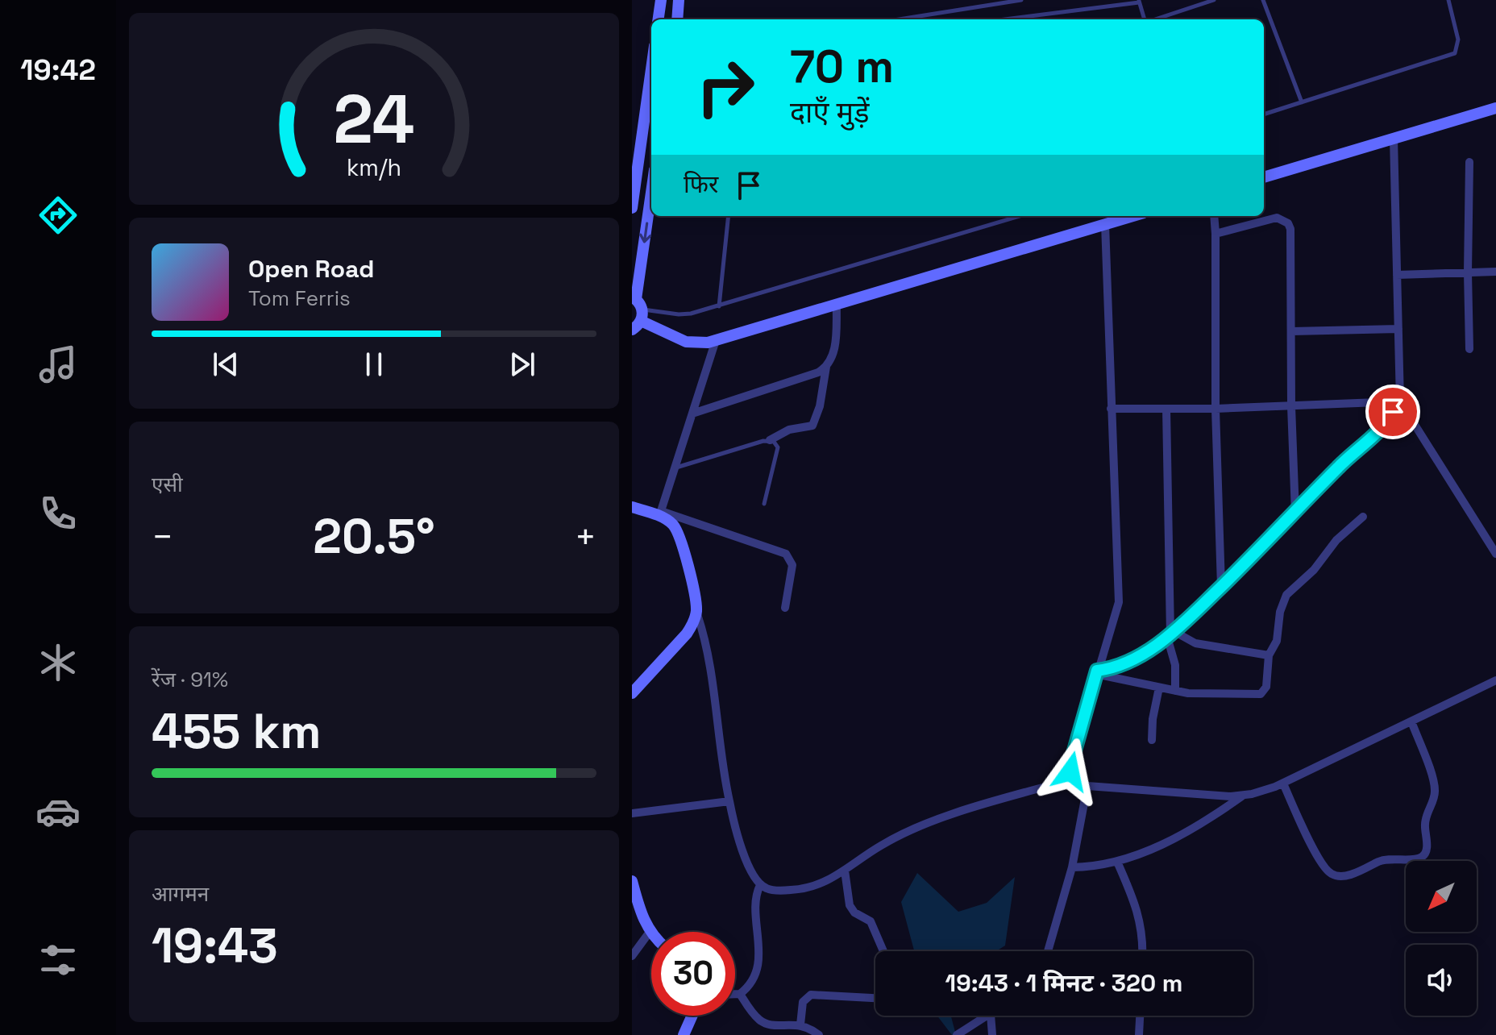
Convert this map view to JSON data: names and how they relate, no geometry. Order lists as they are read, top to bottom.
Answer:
{
  "north": "bottom left",
  "page": {
    "tabs": "19:42",
    "turn": ["70 m", "दाएँ मुड़ें"],
    "then": "फिर",
    "song": ["Open Road", "Tom Ferris"],
    "tile": [
      "एसी",
      ["रेंज · 91%", "455 km"],
      ["आगमन", "19:43"]
    ],
    "heat": ["−", "20.5°", "+"],
    "limit": "30",
    "trip": "19:43 · 1 मिनट · 320 m",
    "gauge": ["24", "km/h"]
  }
}
